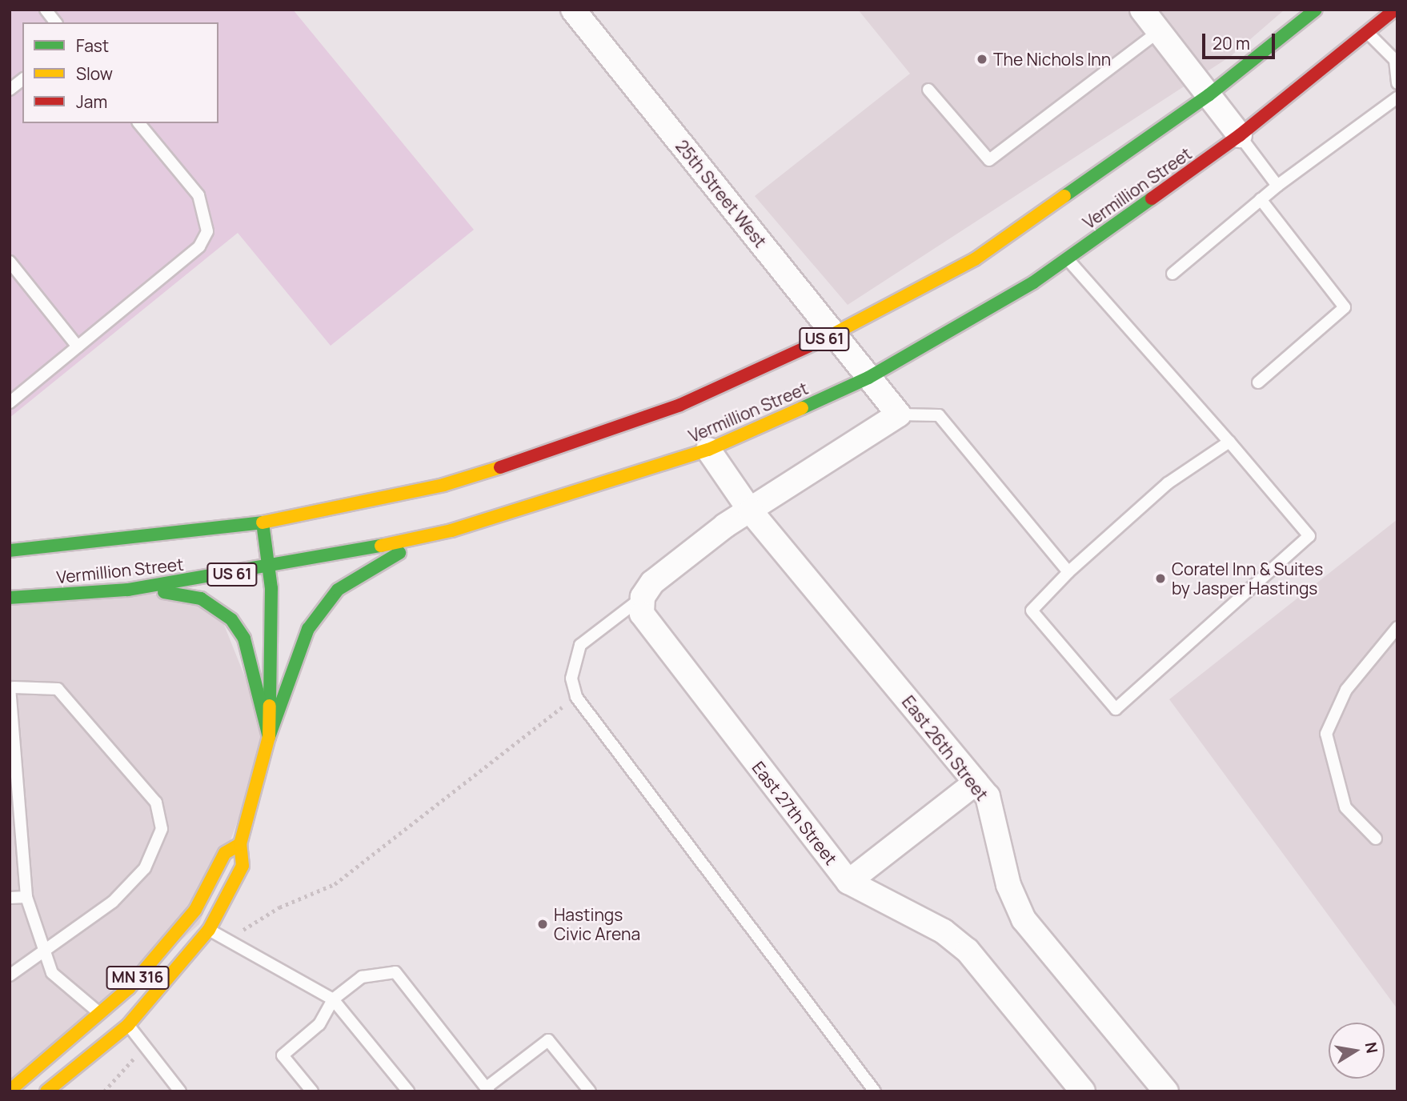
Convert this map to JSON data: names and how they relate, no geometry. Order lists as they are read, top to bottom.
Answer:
{
  "streets": {
    "main road": ["Vermillion Street", "US 61", "MN 316"],
    "street": ["25th Street West", "East 26th Street", "East 27th Street"]
  },
  "crossings": [
    ["Vermillion Street", "25th Street West"],
    ["Vermillion Street", "East 26th Street"],
    ["Vermillion Street", "MN 316"]
  ],
  "places": ["The Nichols Inn", "Coratel Inn & Suites by Jasper Hastings", "Hastings Civic Arena"],
  "legend": ["Fast", "Slow", "Jam"],
  "scale_bar": "20 m",
  "north": "right"
}
